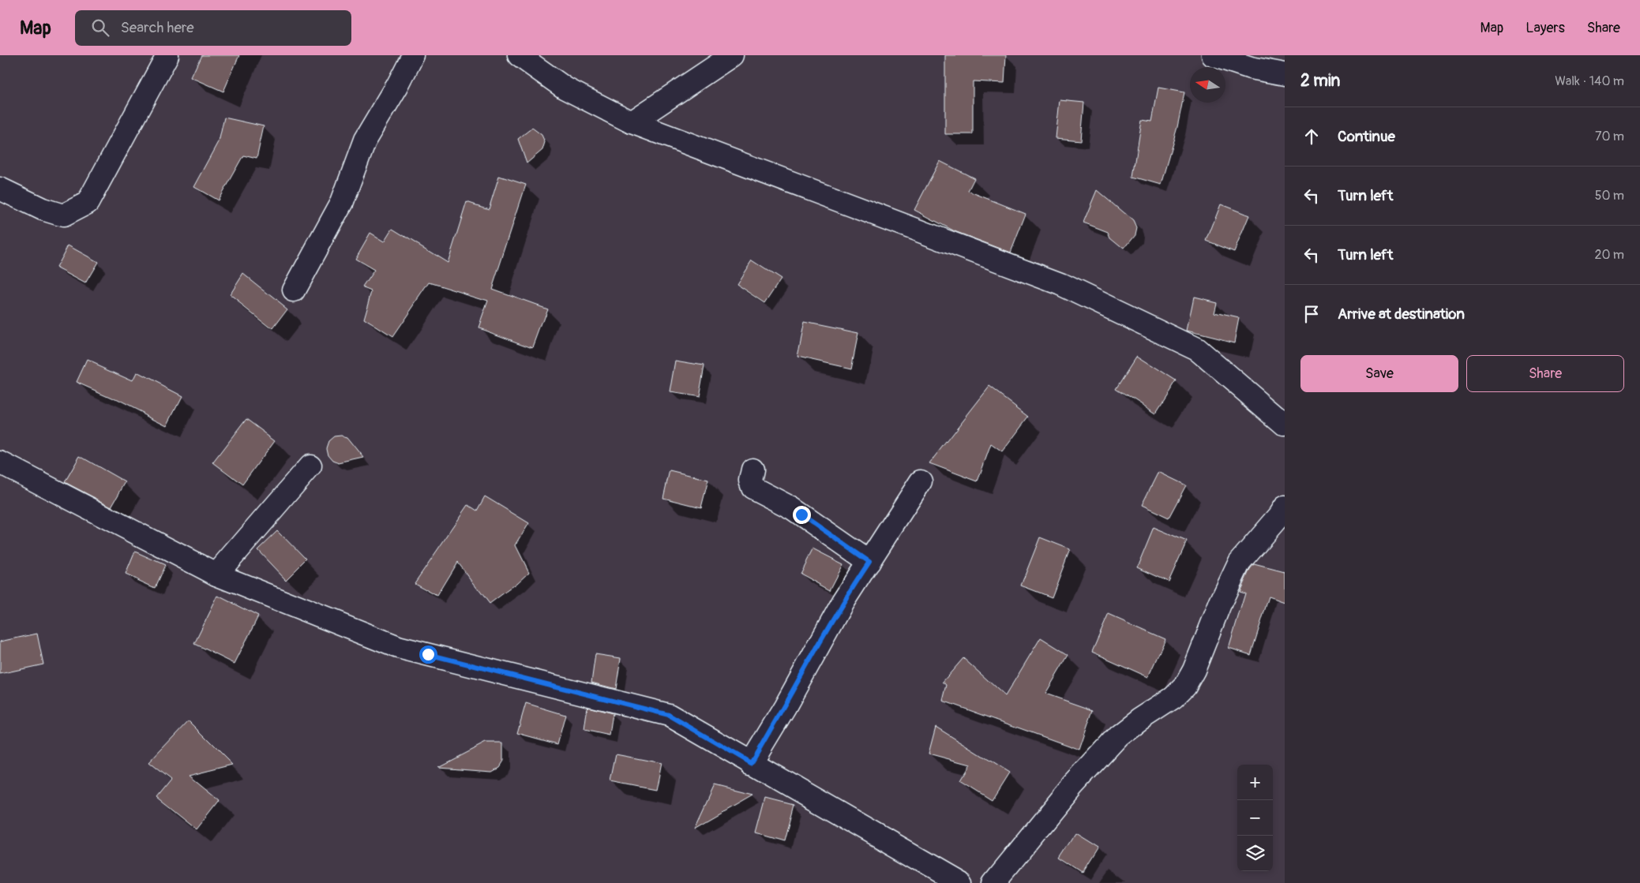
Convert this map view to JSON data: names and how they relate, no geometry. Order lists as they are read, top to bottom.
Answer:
{
  "north": "left",
  "page": {
    "header": "Map",
    "search": "Search here",
    "nav": ["Map", "Layers", "Share"],
    "heading": ["2 min", "Walk · 140 m"],
    "list": [
      ["Continue", "70 m"],
      ["Turn left", "50 m"],
      ["Turn left", "20 m"],
      "Arrive at destination"
    ],
    "buttons": ["Save", "Share"],
    "map_buttons": ["+", "−"]
  }
}
